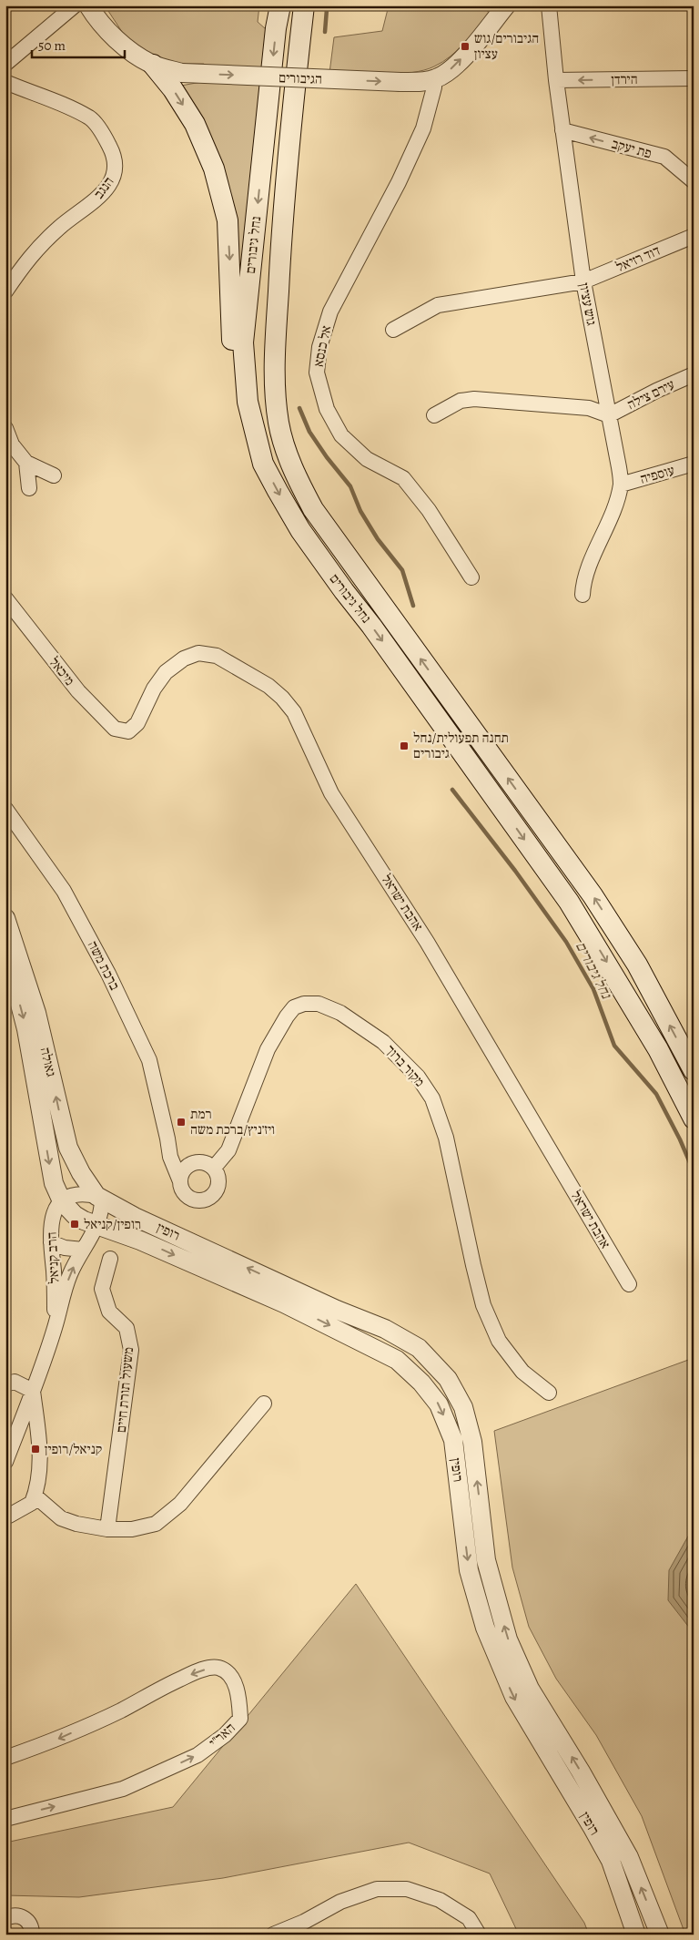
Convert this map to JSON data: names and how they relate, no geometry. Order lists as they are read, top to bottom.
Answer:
{
  "streets": {
    "main road": ["נחל גיבורים"],
    "street": [
      "הגיבורים",
      "הירדן",
      "פת יעקב",
      "הנגב",
      "דוד רזיאל",
      "גוש עציון",
      "אל כנסא",
      "עירם צילה",
      "עוספיה",
      "מיכאל",
      "אהבת ישראל",
      "ברכת משה",
      "גאולה",
      "מקור ברוך",
      "רופין",
      "הרב קניאל",
      "משעול תורת חיים",
      "האר\"י"
    ]
  },
  "crossings": [
    ["הגיבורים", "אל כנסא"],
    ["הירדן", "גוש עציון"],
    ["פת יעקב", "גוש עציון"],
    ["דוד רזיאל", "גוש עציון"],
    ["גוש עציון", "עירם צילה"],
    ["גוש עציון", "עוספיה"],
    ["מיכאל", "אהבת ישראל"],
    ["ברכת משה", "מקור ברוך"],
    ["גאולה", "רופין"],
    ["גאולה", "הרב קניאל"],
    ["רופין", "הרב קניאל"]
  ],
  "one_way": ["הגיבורים", "הירדן", "פת יעקב"],
  "water": ["נחל גיבורים"],
  "places": {
    "transit": [
      "הגיבורים/גוש עציון",
      "תחנה תפעולית/נחל גיבורים",
      "רמת ויז׳ניץ/ברכת משה",
      "רופין/קניאל",
      "קניאל/רופין"
    ]
  },
  "scale_bar": "50 m"
}
